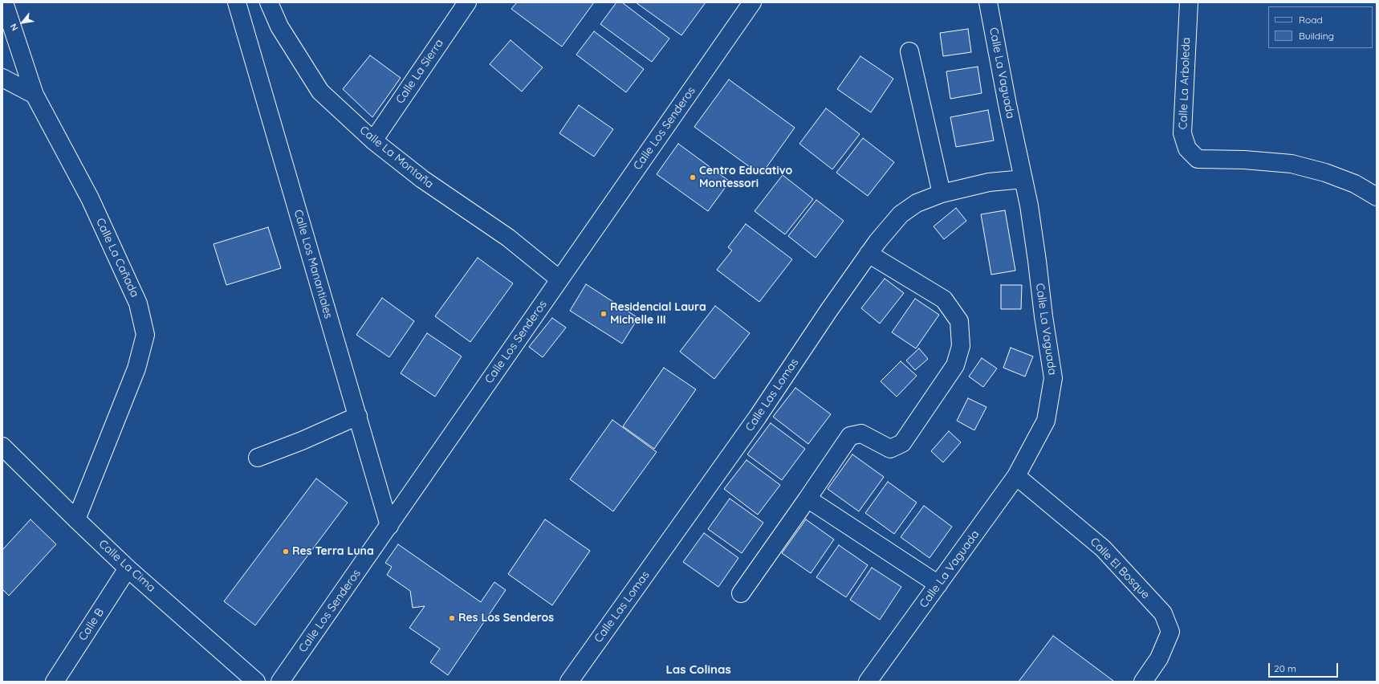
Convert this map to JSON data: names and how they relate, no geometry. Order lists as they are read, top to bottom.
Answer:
{
  "streets": {
    "street": [
      "Calle La Sierra",
      "Calle La Vaguada",
      "Calle La Arboleda",
      "Calle Los Senderos",
      "Calle La Montaña",
      "Calle La Cañada",
      "Calle Los Manantiales",
      "Calle Las Lomas",
      "Calle La Cima",
      "Calle El Bosque",
      "Calle B"
    ]
  },
  "crossings": [
    ["Calle La Sierra", "Calle La Montaña"],
    ["Calle La Vaguada", "Calle Las Lomas"],
    ["Calle La Vaguada", "Calle El Bosque"],
    ["Calle Los Senderos", "Calle La Montaña"],
    ["Calle Los Senderos", "Calle Los Manantiales"],
    ["Calle La Cañada", "Calle La Cima"],
    ["Calle La Cima", "Calle B"]
  ],
  "districts": ["Las Colinas"],
  "places": [
    "Centro Educativo Montessori",
    "Residencial Laura Michelle III",
    "Res Terra Luna",
    "Res Los Senderos"
  ],
  "legend": ["Road", "Building"],
  "scale_bar": "20 m",
  "north": "bottom left"
}
